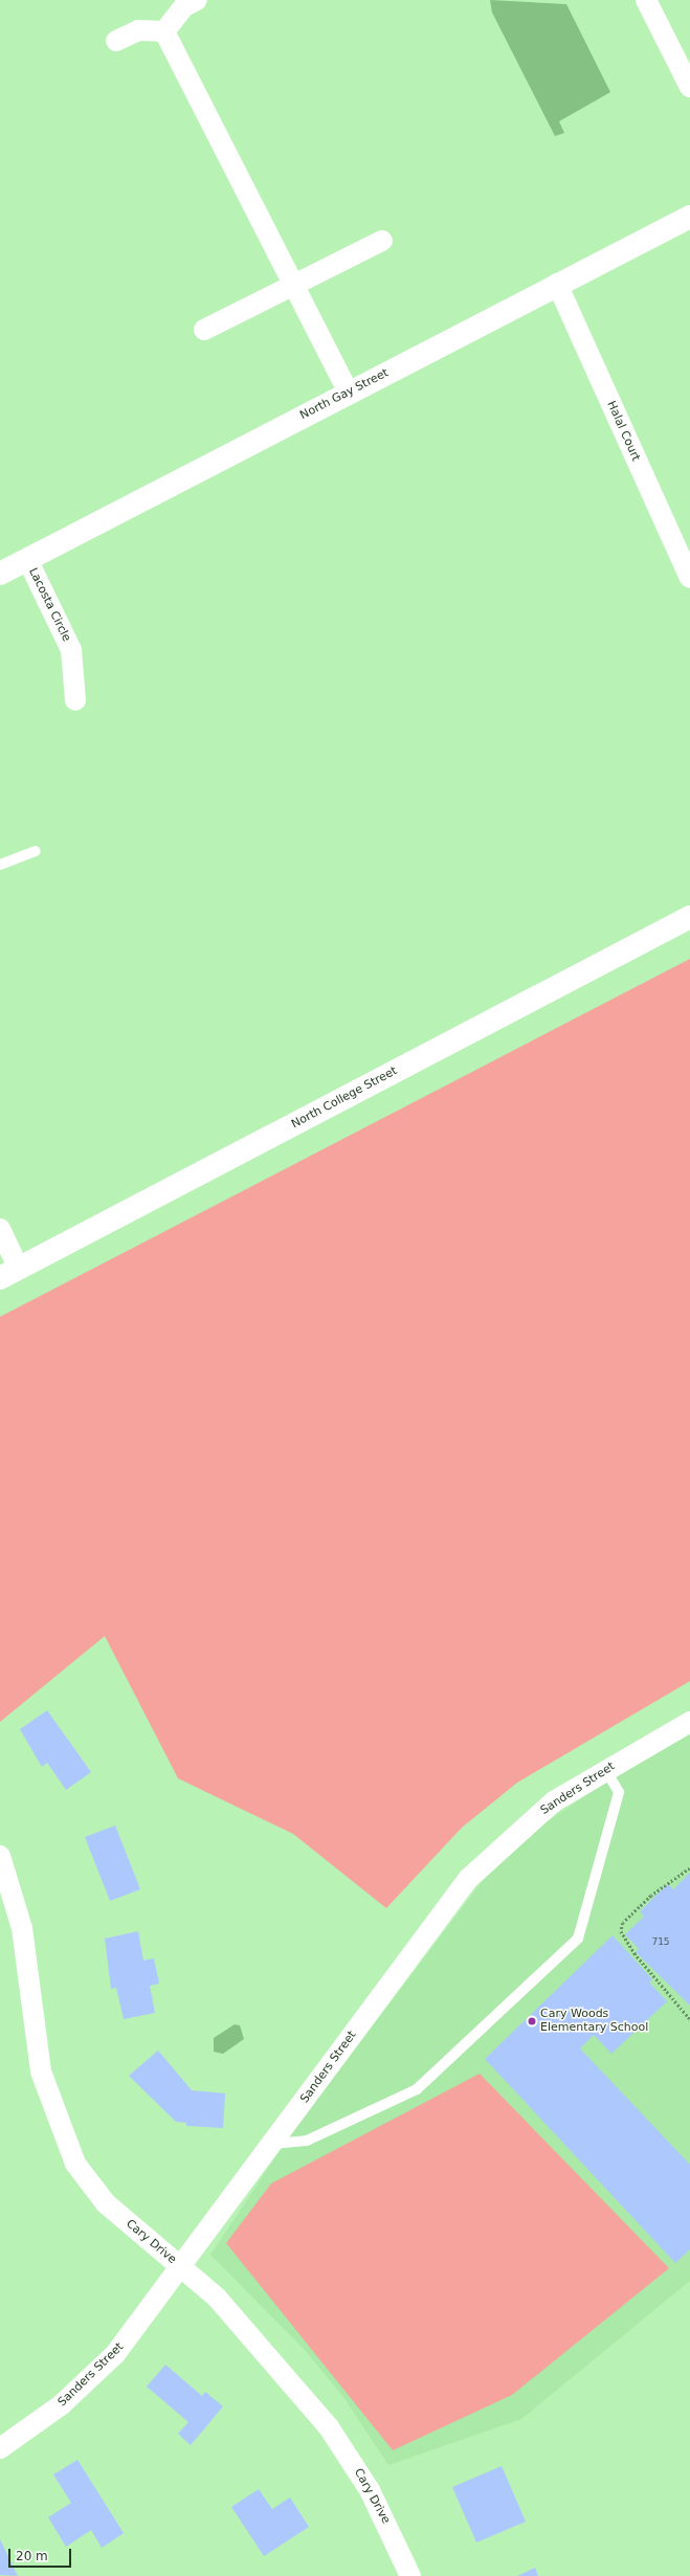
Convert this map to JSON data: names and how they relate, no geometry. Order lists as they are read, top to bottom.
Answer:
{
  "streets": {
    "street": [
      "North Gay Street",
      "Halal Court",
      "Lacosta Circle",
      "North College Street",
      "Sanders Street",
      "Cary Drive"
    ]
  },
  "crossings": [
    ["North Gay Street", "Halal Court"],
    ["North Gay Street", "Lacosta Circle"],
    ["Sanders Street", "Cary Drive"]
  ],
  "places": ["Cary Woods Elementary School"],
  "house_numbers": ["715"],
  "scale_bar": "20 m"
}
